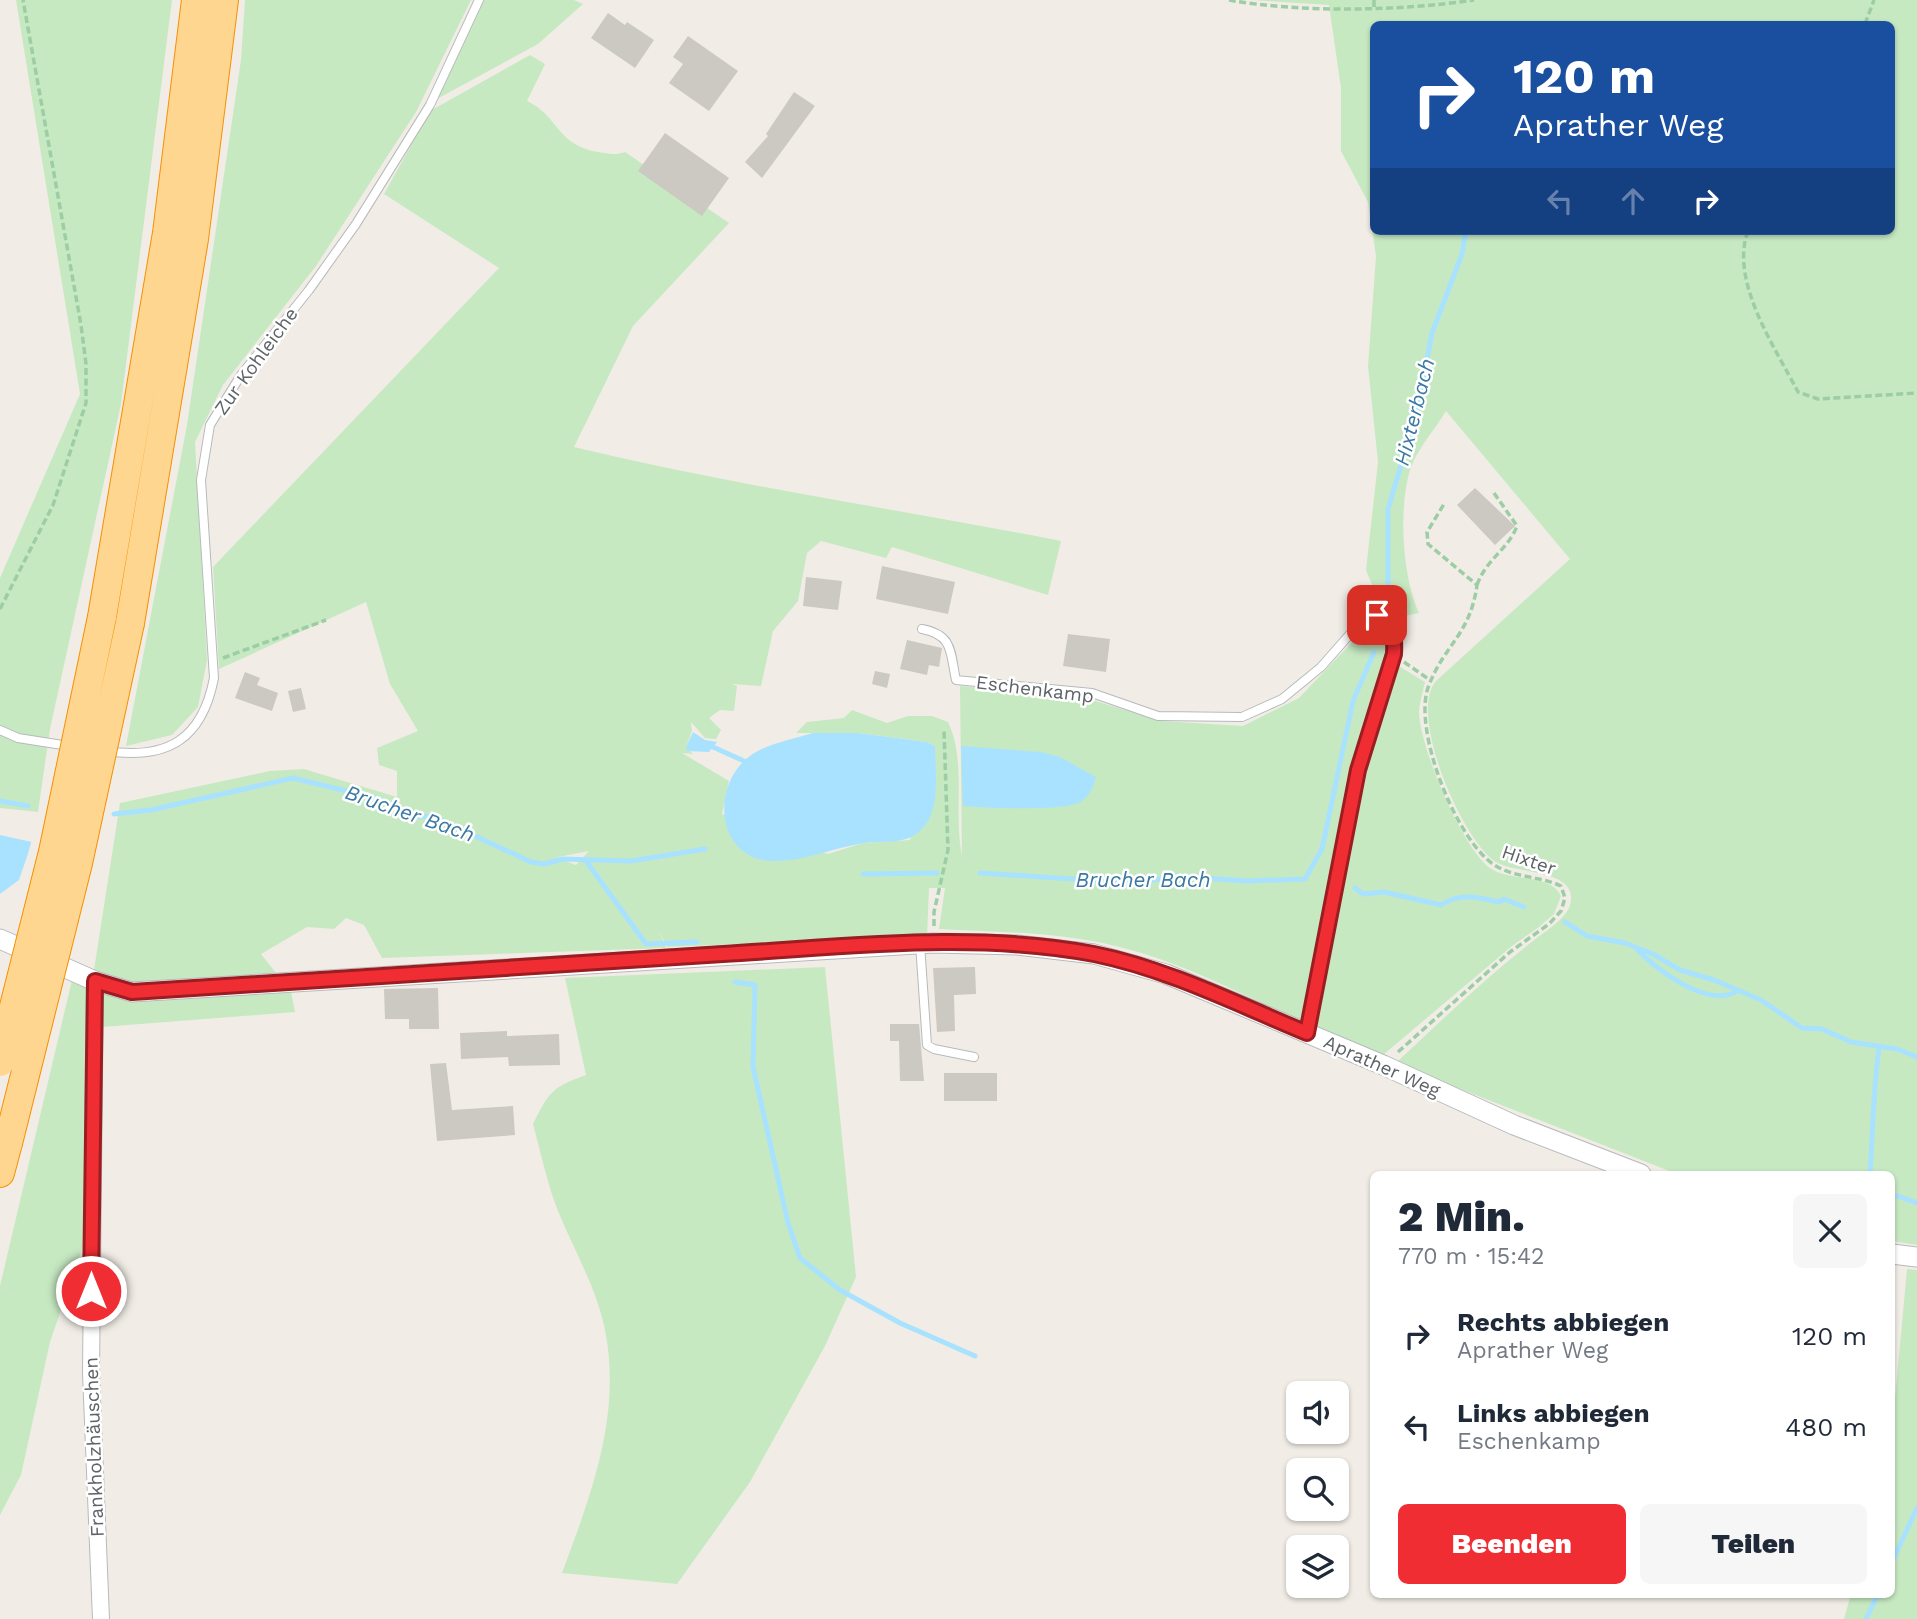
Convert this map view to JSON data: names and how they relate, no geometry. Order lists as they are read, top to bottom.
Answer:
{
  "streets": {
    "street": ["Aprather Weg", "Frankholzhäuschen"],
    "lane": ["Zur Kohleiche", "Eschenkamp"],
    "path": ["Hixter"]
  },
  "crossings": [
    ["Eschenkamp", "Aprather Weg"],
    ["Hixter", "Aprather Weg"],
    ["Aprather Weg", "Frankholzhäuschen"]
  ],
  "water": ["Hixterbach", "Brucher Bach"],
  "page": {
    "turn": ["120 m", "Aprather Weg"],
    "heading": ["2 Min.", "770 m · 15:42"],
    "list": [
      {
        "name": "Rechts abbiegen",
        "note": "Aprather Weg",
        "value": "120 m"
      },
      {
        "name": "Links abbiegen",
        "note": "Eschenkamp",
        "value": "480 m"
      }
    ],
    "buttons": ["Beenden", "Teilen"]
  }
}
